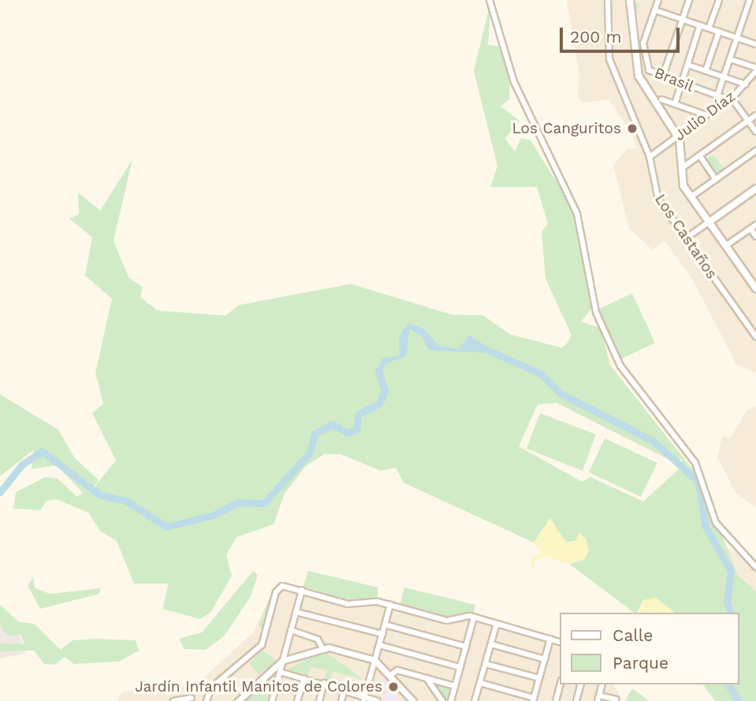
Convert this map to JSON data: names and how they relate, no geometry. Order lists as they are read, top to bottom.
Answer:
{
  "streets": {
    "street": ["Brasil", "Julio Díaz", "Los Castaños"]
  },
  "crossings": [
    ["Brasil", "Julio Díaz"],
    ["Julio Díaz", "Los Castaños"]
  ],
  "places": ["Los Canguritos", "Jardín Infantil Manitos de Colores"],
  "legend": ["Calle", "Parque"],
  "scale_bar": "200 m"
}
